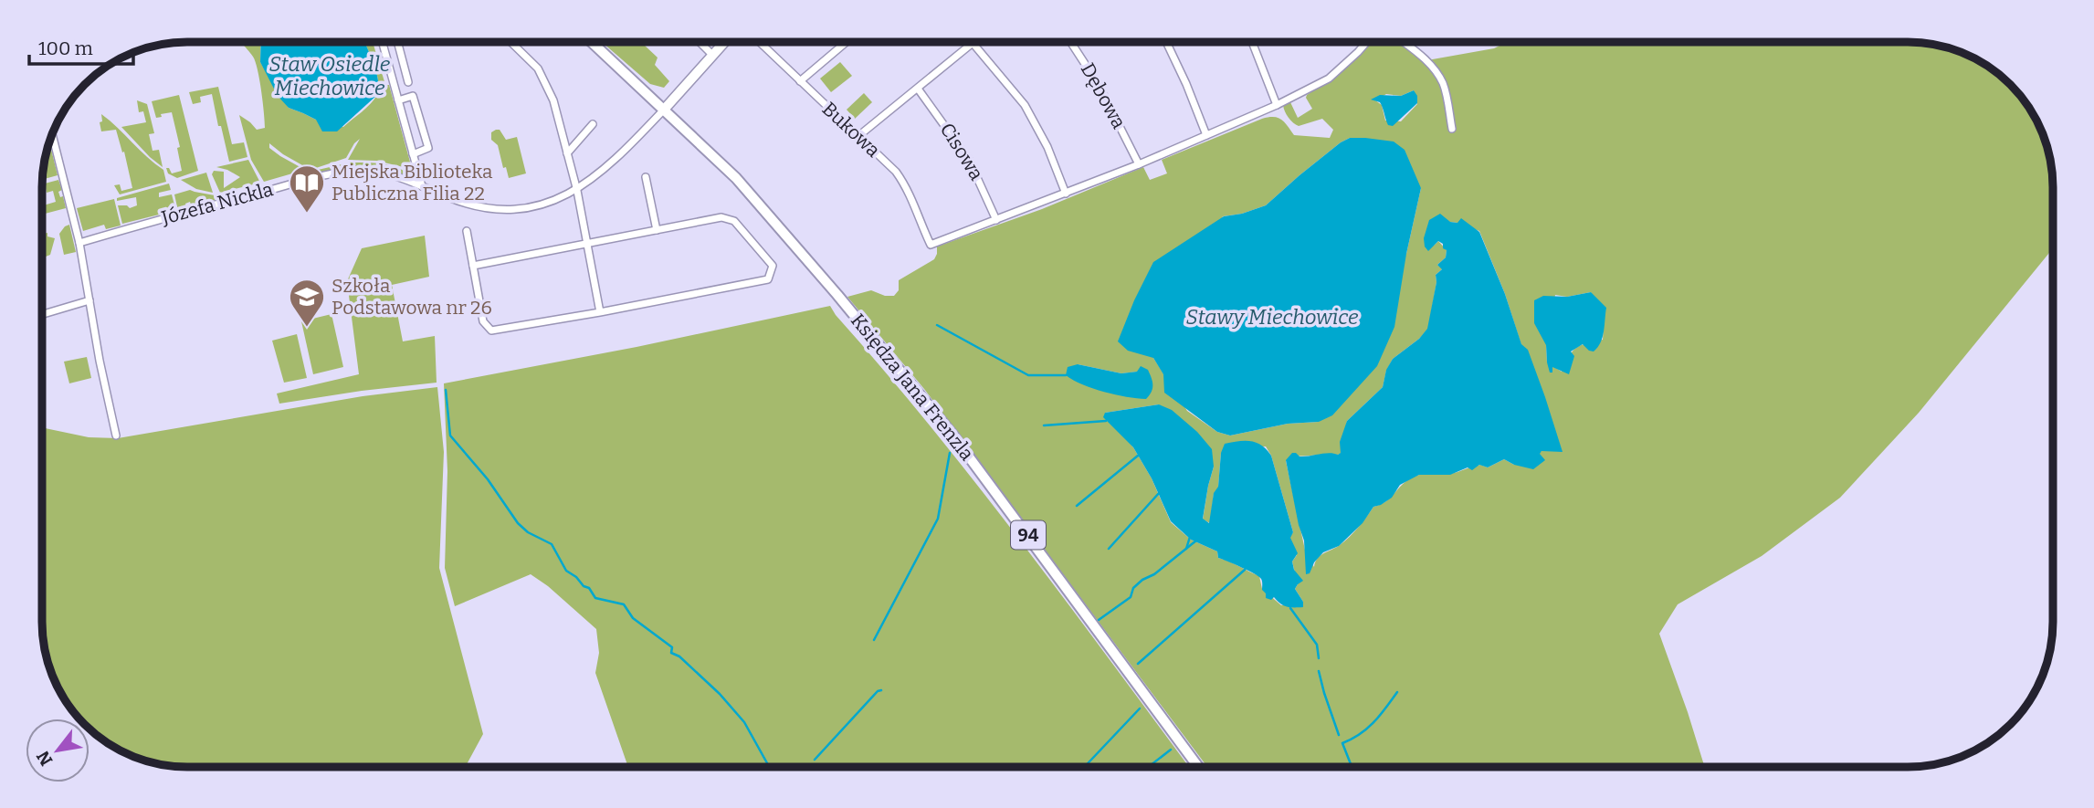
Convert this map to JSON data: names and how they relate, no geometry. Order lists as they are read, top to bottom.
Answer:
{
  "streets": {
    "main road": ["Księdza Jana Frenzla", "94"],
    "street": [
      "Dębowa",
      "Bukowa",
      "Cisowa",
      "Józefa Nickla"
    ]
  },
  "crossings": [
    ["Bukowa", "Cisowa"],
    ["Józefa Nickla", "Księdza Jana Frenzla"]
  ],
  "water": ["Staw Osiedle Miechowice", "Stawy Miechowice"],
  "places": {
    "library": ["Miejska Biblioteka Publiczna Filia 22"],
    "school or university": ["Szkoła Podstawowa nr 26"]
  },
  "scale_bar": "100 m",
  "north": "bottom left"
}
